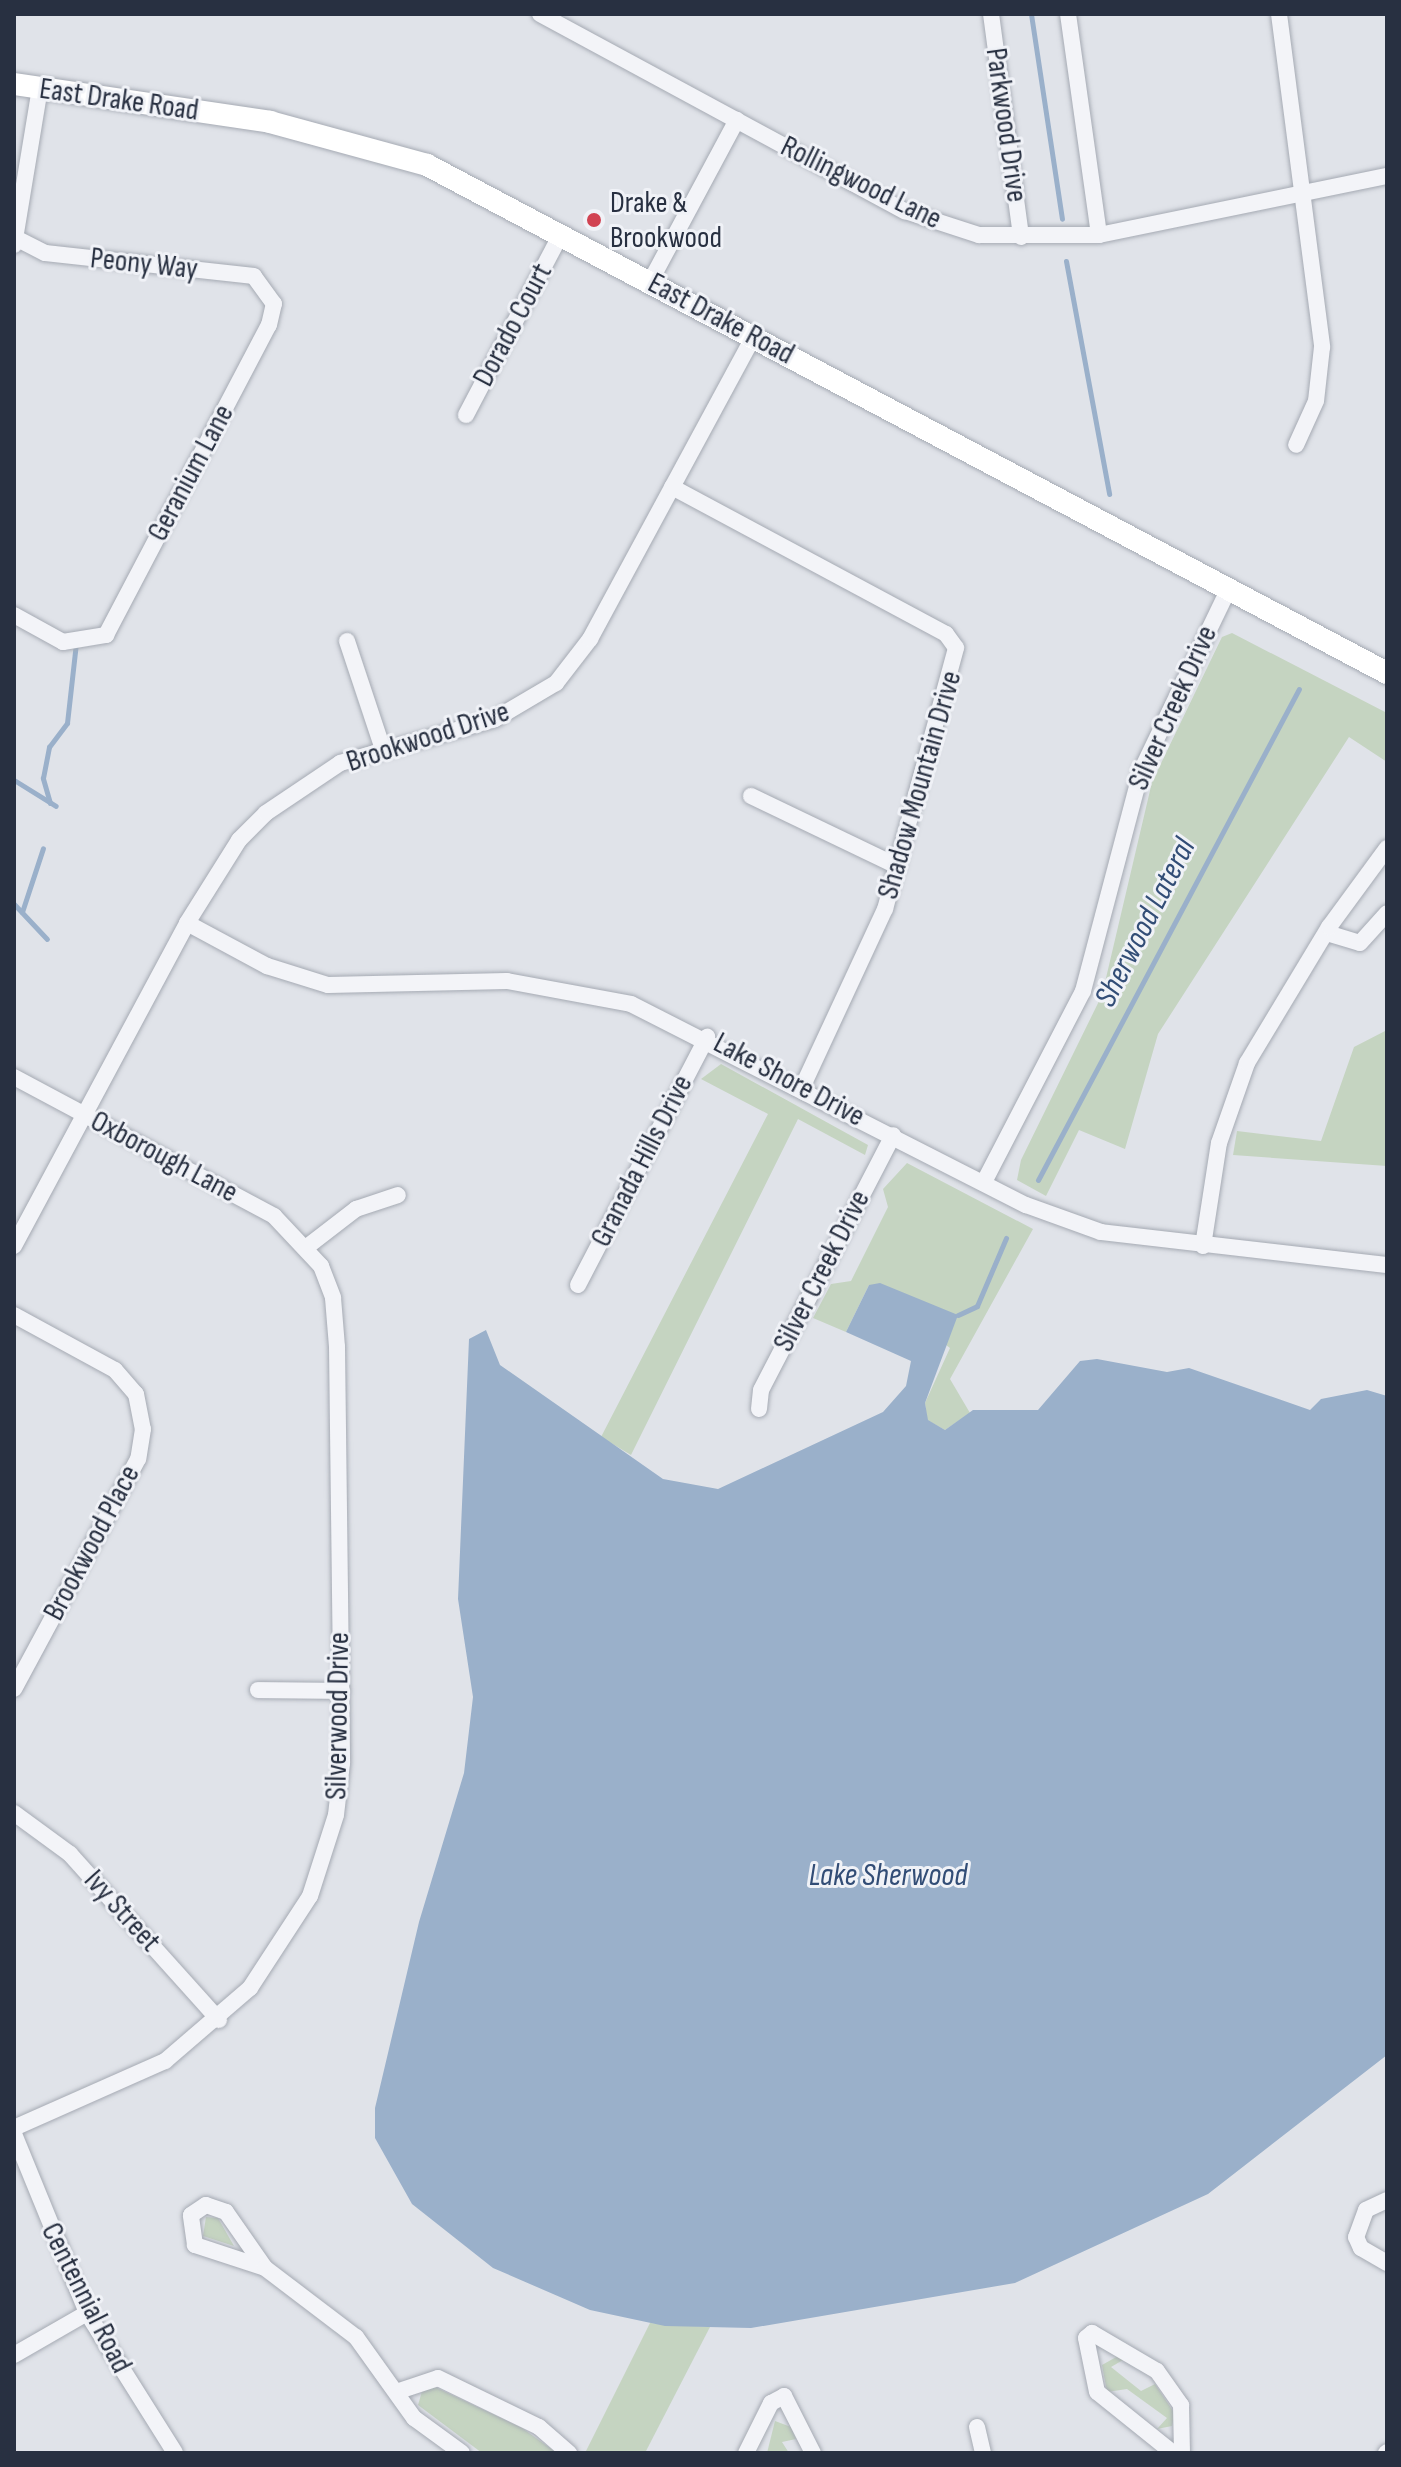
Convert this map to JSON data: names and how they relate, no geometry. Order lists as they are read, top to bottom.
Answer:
{
  "streets": {
    "main road": ["East Drake Road"],
    "street": [
      "Parkwood Drive",
      "Rollingwood Lane",
      "Peony Way",
      "Dorado Court",
      "Geranium Lane",
      "Silver Creek Drive",
      "Brookwood Drive",
      "Shadow Mountain Drive",
      "Lake Shore Drive",
      "Oxborough Lane",
      "Granada Hills Drive",
      "Brookwood Place",
      "Silverwood Drive",
      "Ivy Street",
      "Centennial Road"
    ]
  },
  "crossings": [
    ["East Drake Road", "Dorado Court"],
    ["East Drake Road", "Silver Creek Drive"],
    ["East Drake Road", "Brookwood Drive"],
    ["Parkwood Drive", "Rollingwood Lane"],
    ["Peony Way", "Geranium Lane"],
    ["Silver Creek Drive", "Lake Shore Drive"],
    ["Brookwood Drive", "Shadow Mountain Drive"],
    ["Brookwood Drive", "Lake Shore Drive"],
    ["Brookwood Drive", "Oxborough Lane"],
    ["Shadow Mountain Drive", "Lake Shore Drive"],
    ["Lake Shore Drive", "Granada Hills Drive"],
    ["Oxborough Lane", "Silverwood Drive"],
    ["Silverwood Drive", "Ivy Street"],
    ["Silverwood Drive", "Centennial Road"]
  ],
  "water": ["Sherwood Lateral", "Lake Sherwood"],
  "places": ["Drake & Brookwood"]
}
